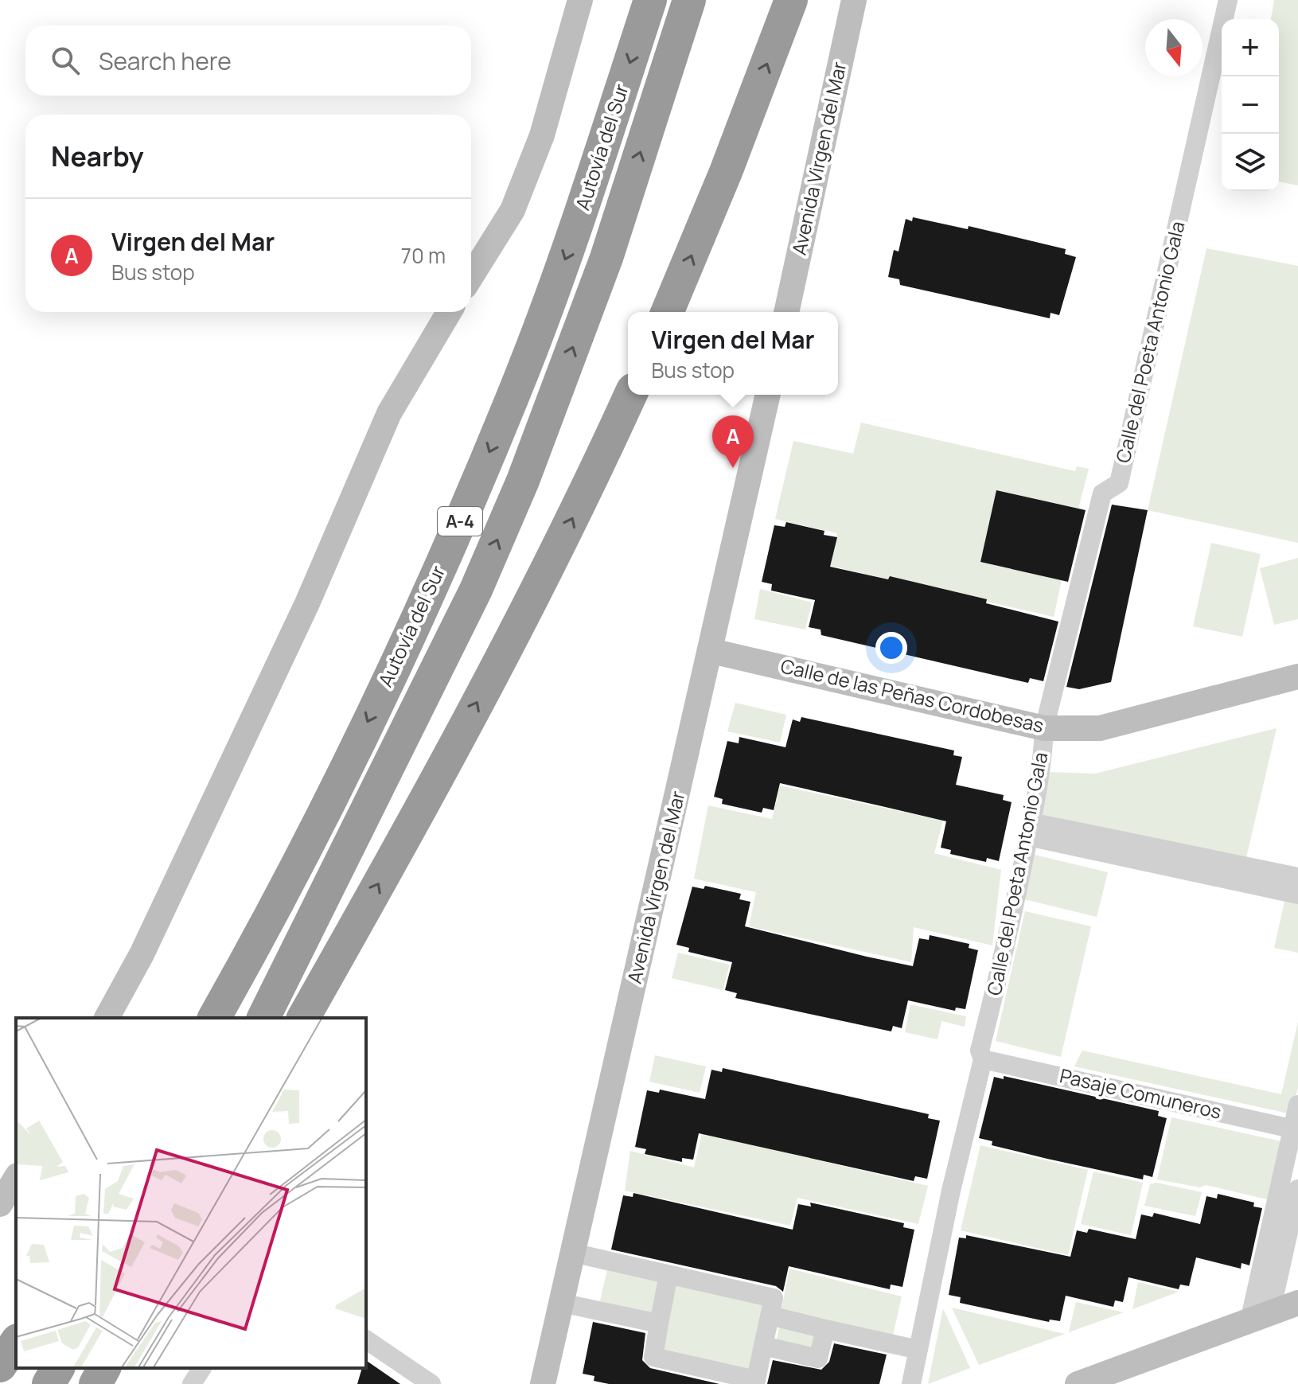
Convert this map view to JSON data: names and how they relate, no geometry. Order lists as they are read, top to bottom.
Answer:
{
  "streets": {
    "highway": ["Autovía del Sur", "A-4"],
    "street": [
      "Avenida Virgen del Mar",
      "Calle del Poeta Antonio Gala",
      "Calle de las Peñas Cordobesas",
      "Pasaje Comuneros"
    ]
  },
  "crossings": [
    ["Avenida Virgen del Mar", "Calle de las Peñas Cordobesas"],
    ["Calle del Poeta Antonio Gala", "Calle de las Peñas Cordobesas"],
    ["Calle del Poeta Antonio Gala", "Pasaje Comuneros"]
  ],
  "north": "bottom",
  "page": {
    "map_buttons": ["+", "−"],
    "search": "Search here",
    "heading": "Nearby",
    "list": [
      {
        "mark": "A",
        "name": "Virgen del Mar",
        "note": "Bus stop",
        "value": "70 m"
      }
    ],
    "popup": ["Virgen del Mar", "Bus stop"],
    "pins": "A"
  }
}
